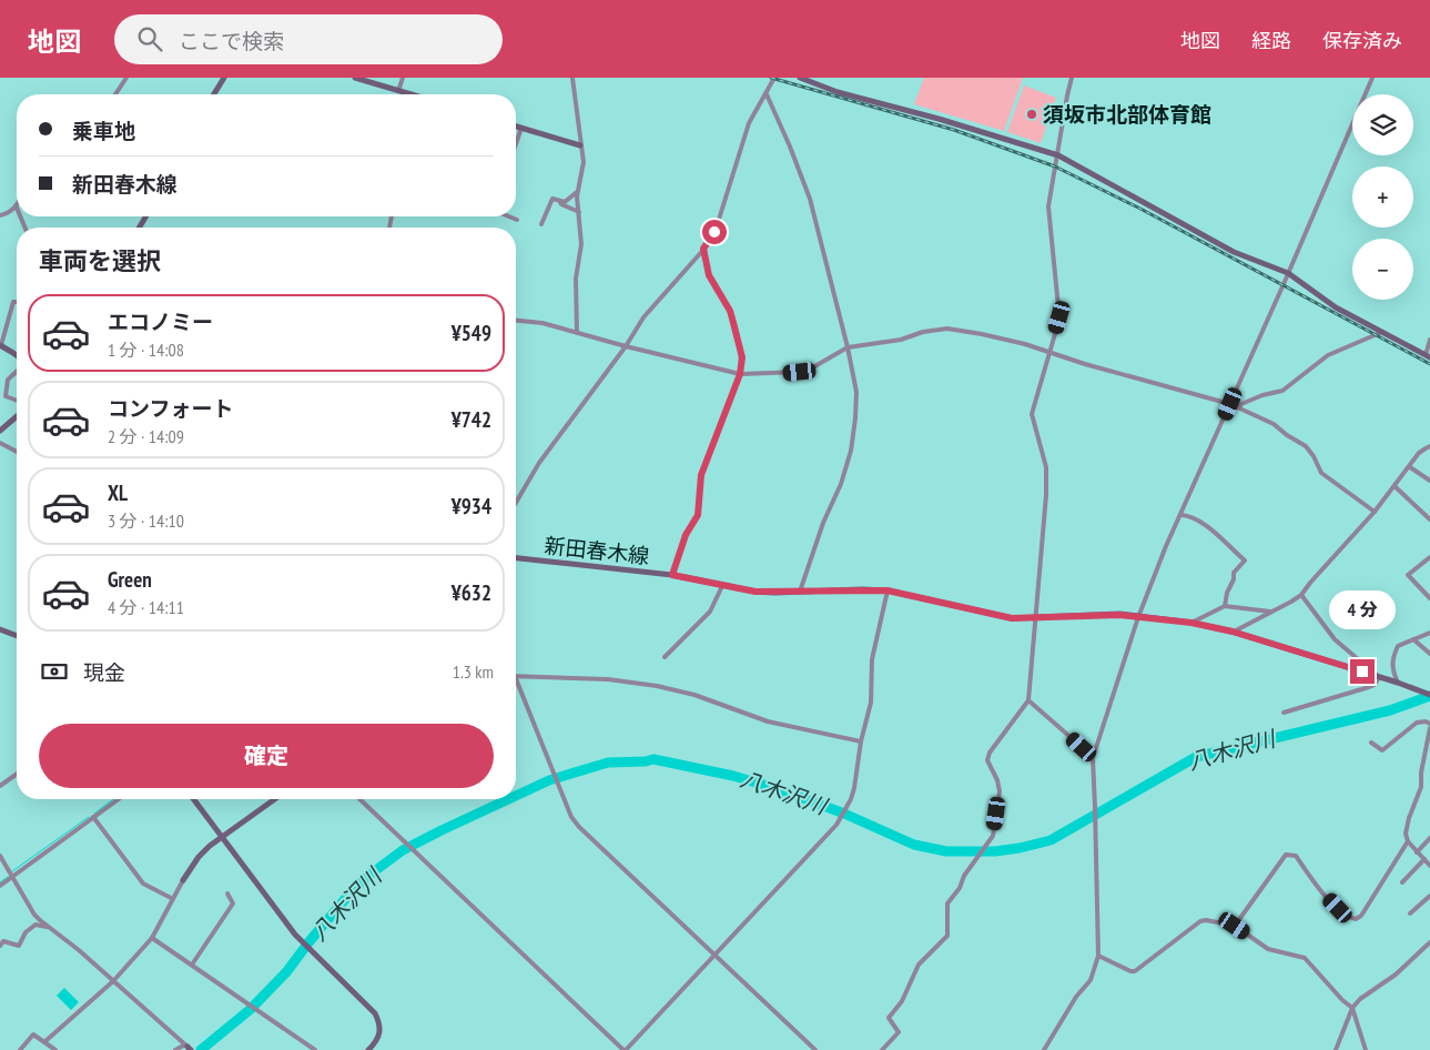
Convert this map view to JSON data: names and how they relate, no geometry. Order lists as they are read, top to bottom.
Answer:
{
  "streets": {
    "street": ["新田春木線"]
  },
  "water": ["八木沢川"],
  "places": ["須坂市北部体育館"],
  "page": {
    "header": "地図",
    "search": "ここで検索",
    "nav": ["地図", "経路", "保存済み"],
    "map_buttons": ["+", "−"],
    "banner": ["乗車地", "新田春木線"],
    "heading": "車両を選択",
    "list": [
      {
        "name": "エコノミー",
        "note": "1 分 · 14:08",
        "value": "¥549"
      },
      {
        "name": "コンフォート",
        "note": "2 分 · 14:09",
        "value": "¥742"
      },
      {
        "name": "XL",
        "note": "3 分 · 14:10",
        "value": "¥934"
      },
      {
        "name": "Green",
        "note": "4 分 · 14:11",
        "value": "¥632"
      }
    ],
    "bubble": "4 分",
    "pay": ["現金", "1.3 km"],
    "buttons": "確定"
  }
}
